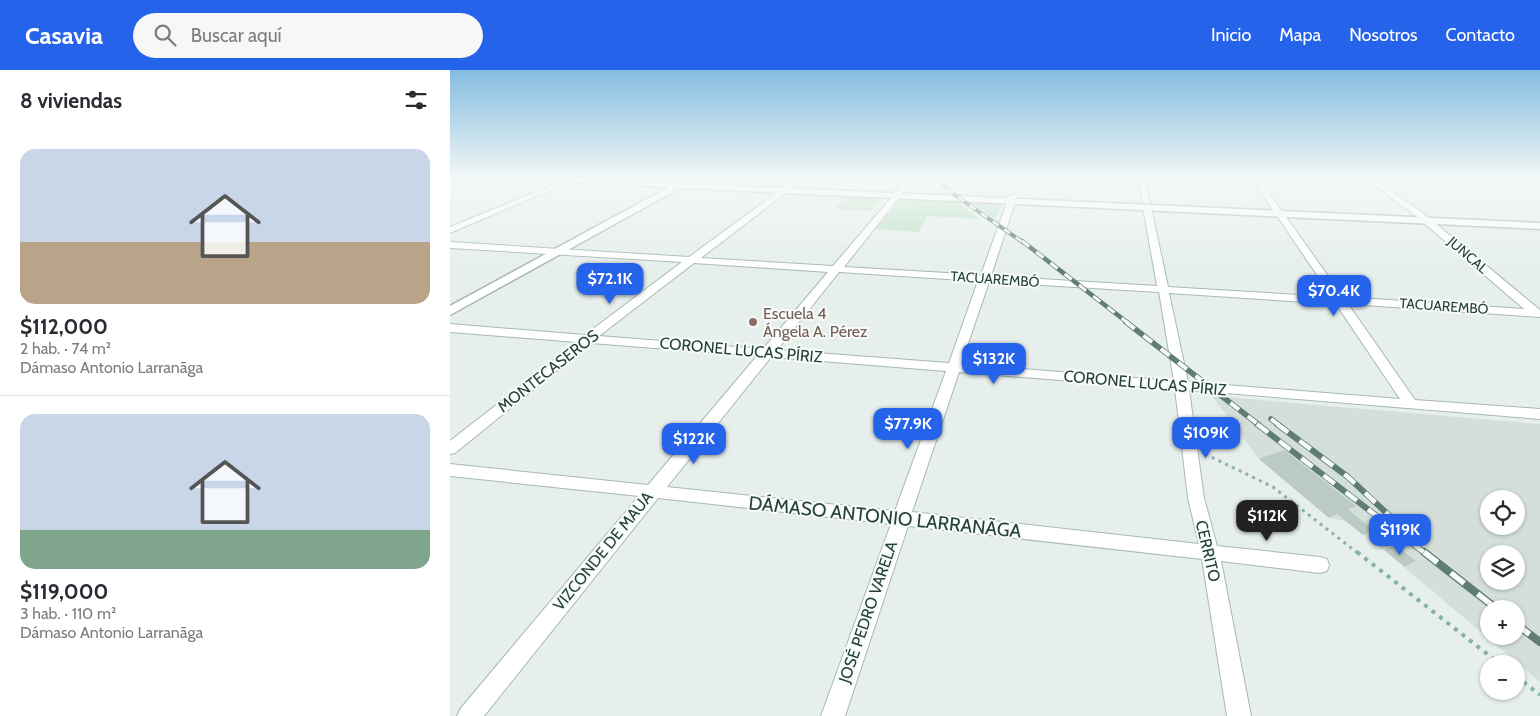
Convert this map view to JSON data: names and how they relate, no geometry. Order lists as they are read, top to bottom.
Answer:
{
  "streets": {
    "street": [
      "JUNCAL",
      "TACUAREMBÓ",
      "CORONEL LUCAS PÍRIZ",
      "MONTECASEROS",
      "DÁMASO ANTONIO LARRANÃGA",
      "VIZCONDE DE MAUA",
      "CERRITO",
      "JOSÉ PEDRO VARELA"
    ]
  },
  "crossings": [
    ["JUNCAL", "TACUAREMBÓ"],
    ["TACUAREMBÓ", "MONTECASEROS"],
    ["TACUAREMBÓ", "VIZCONDE DE MAUA"],
    ["TACUAREMBÓ", "CERRITO"],
    ["TACUAREMBÓ", "JOSÉ PEDRO VARELA"],
    ["CORONEL LUCAS PÍRIZ", "MONTECASEROS"],
    ["CORONEL LUCAS PÍRIZ", "VIZCONDE DE MAUA"],
    ["CORONEL LUCAS PÍRIZ", "CERRITO"],
    ["CORONEL LUCAS PÍRIZ", "JOSÉ PEDRO VARELA"],
    ["DÁMASO ANTONIO LARRANÃGA", "VIZCONDE DE MAUA"],
    ["DÁMASO ANTONIO LARRANÃGA", "CERRITO"],
    ["DÁMASO ANTONIO LARRANÃGA", "JOSÉ PEDRO VARELA"]
  ],
  "places": ["Escuela 4 Ángela A. Pérez"],
  "page": {
    "header": "Casavia",
    "search": "Buscar aquí",
    "nav": [
      "Inicio",
      "Mapa",
      "Nosotros",
      "Contacto"
    ],
    "heading": "8 viviendas",
    "list": [
      {
        "name": "$112,000",
        "note": "2 hab. · 74 m² · Dámaso Antonio Larranãga"
      },
      {
        "name": "$119,000",
        "note": "3 hab. · 110 m² · Dámaso Antonio Larranãga"
      }
    ],
    "price": [
      "$72.1K",
      "$70.4K",
      "$132K",
      "$77.9K",
      "$109K",
      "$122K",
      "$112K",
      "$119K"
    ],
    "map_buttons": ["+", "−"]
  }
}
